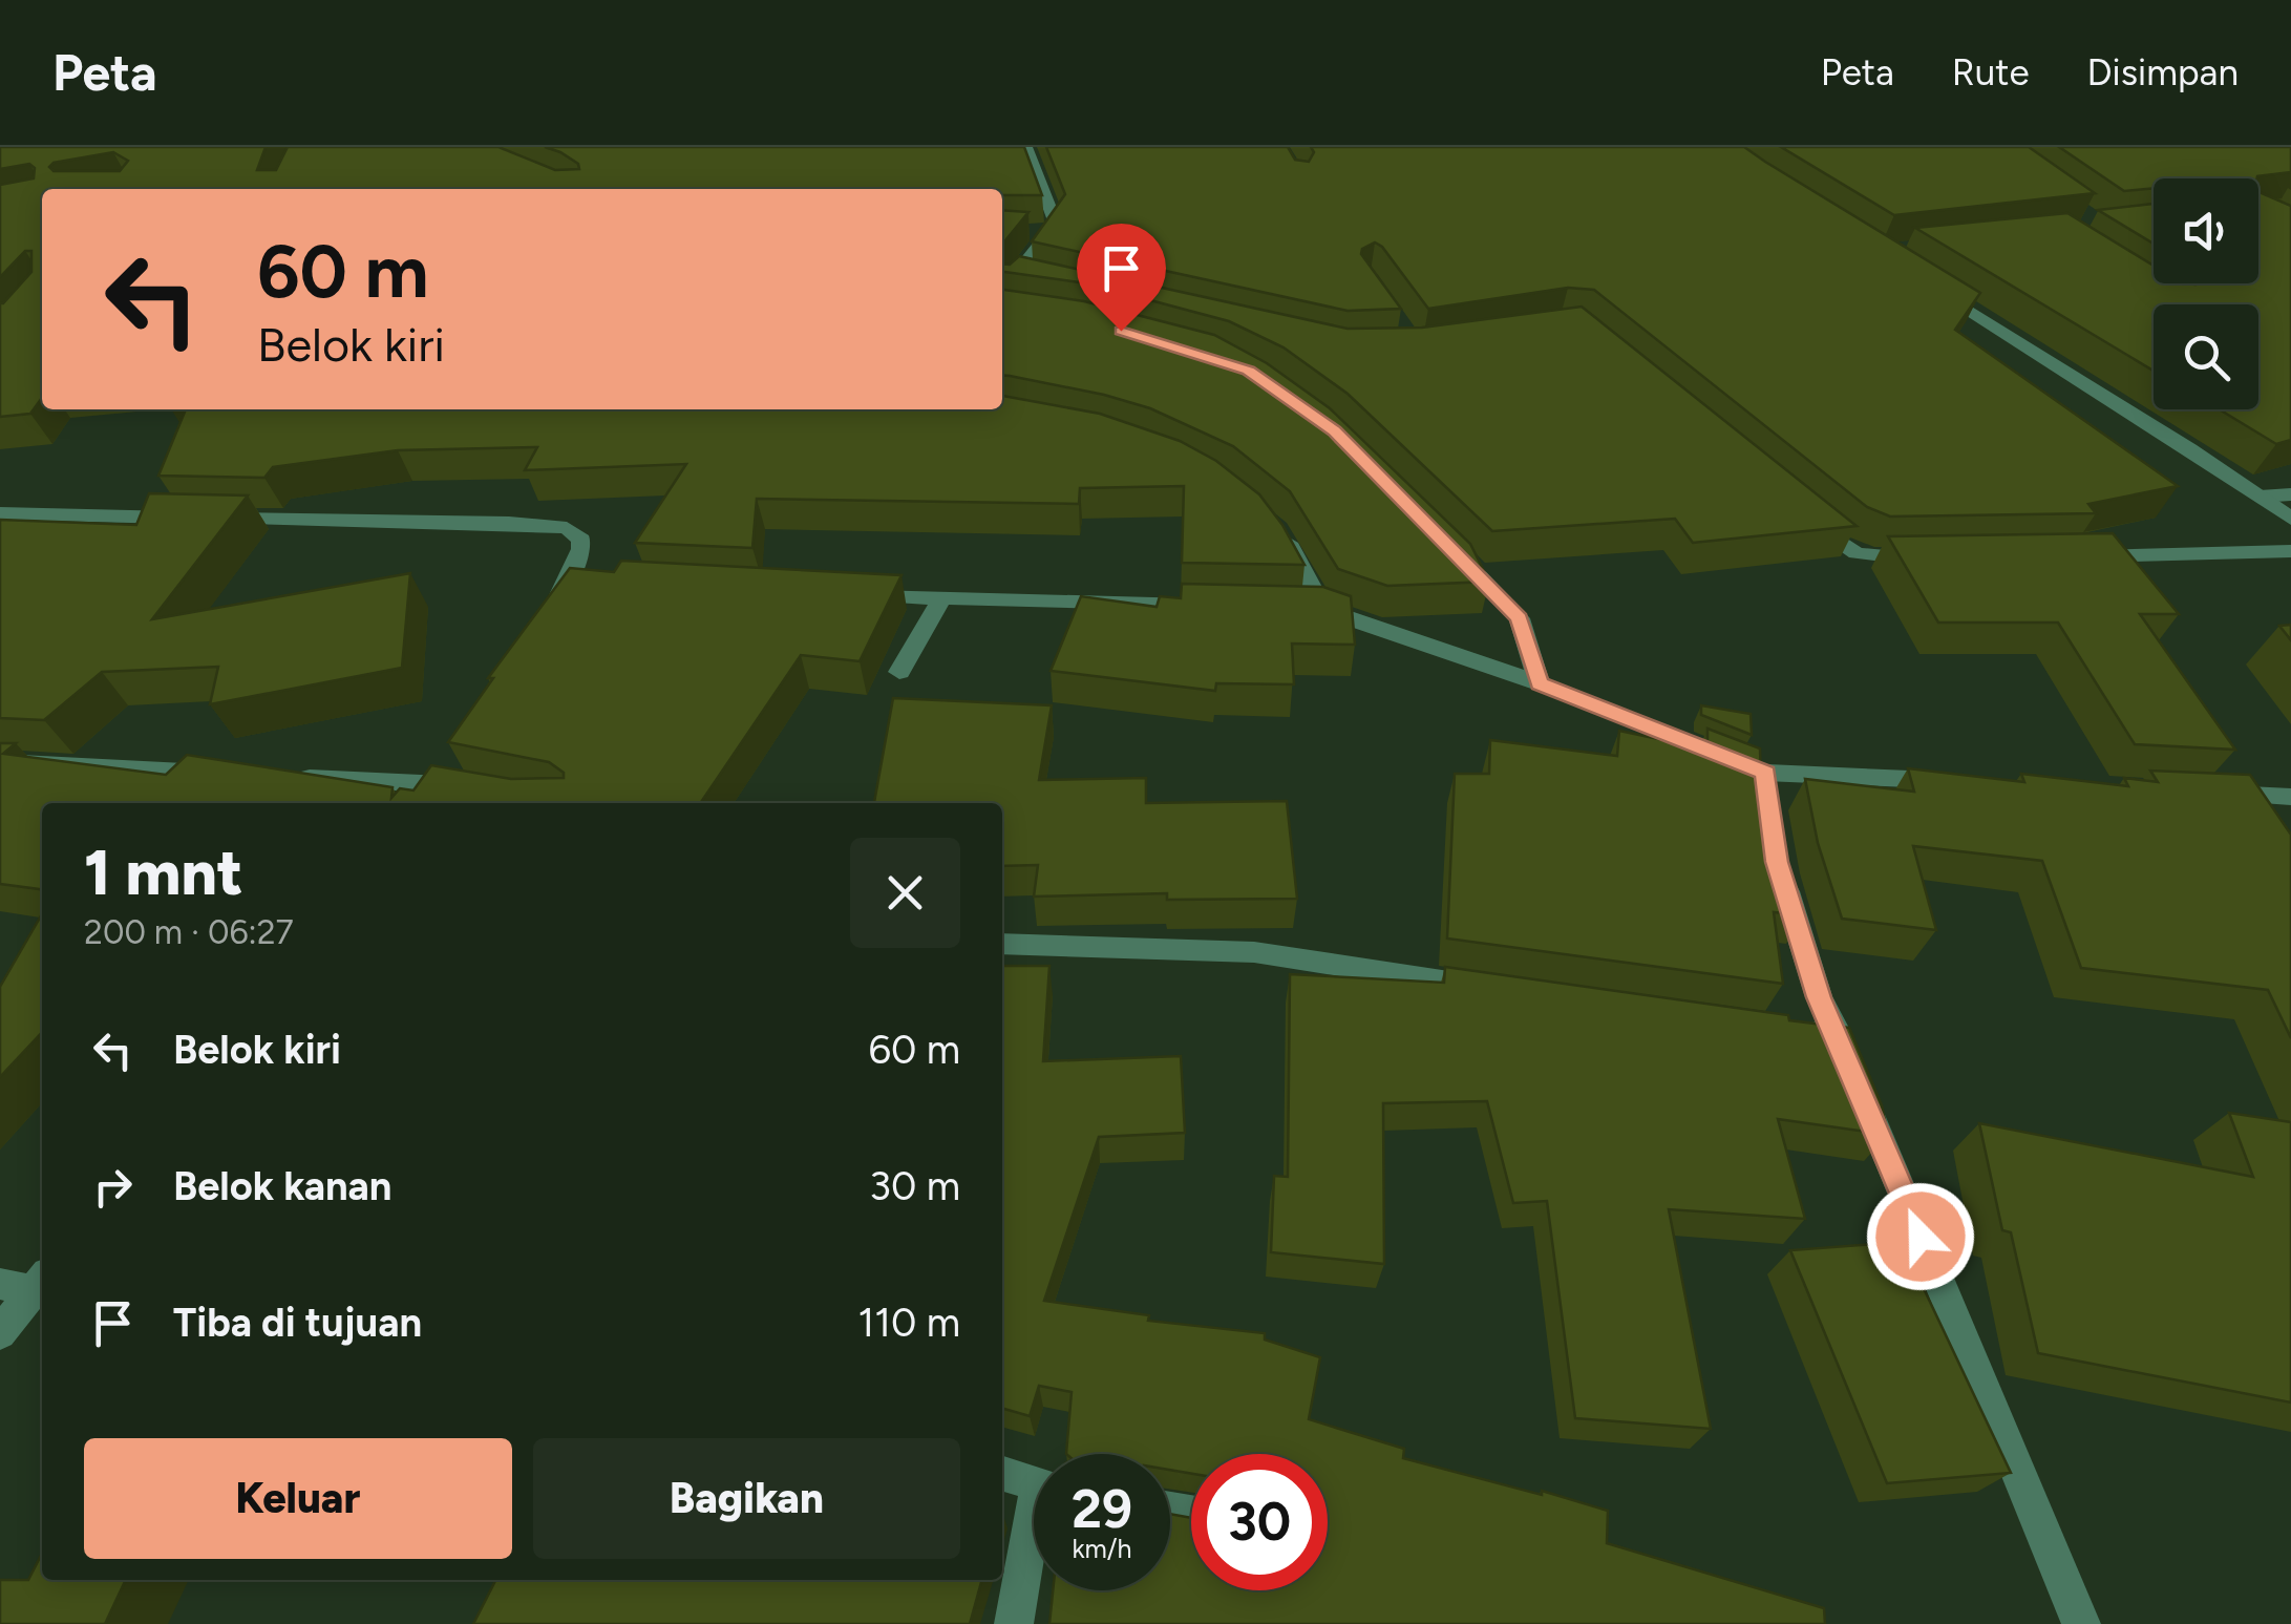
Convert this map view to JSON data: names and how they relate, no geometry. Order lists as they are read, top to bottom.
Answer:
{
  "page": {
    "header": "Peta",
    "nav": ["Peta", "Rute", "Disimpan"],
    "turn": ["60 m", "Belok kiri"],
    "heading": ["1 mnt", "200 m · 06:27"],
    "list": [
      {
        "name": "Belok kiri",
        "value": "60 m"
      },
      {
        "name": "Belok kanan",
        "value": "30 m"
      },
      {
        "name": "Tiba di tujuan",
        "value": "110 m"
      }
    ],
    "buttons": ["Keluar", "Bagikan"],
    "speed": "29 km/h",
    "limit": "30"
  }
}
